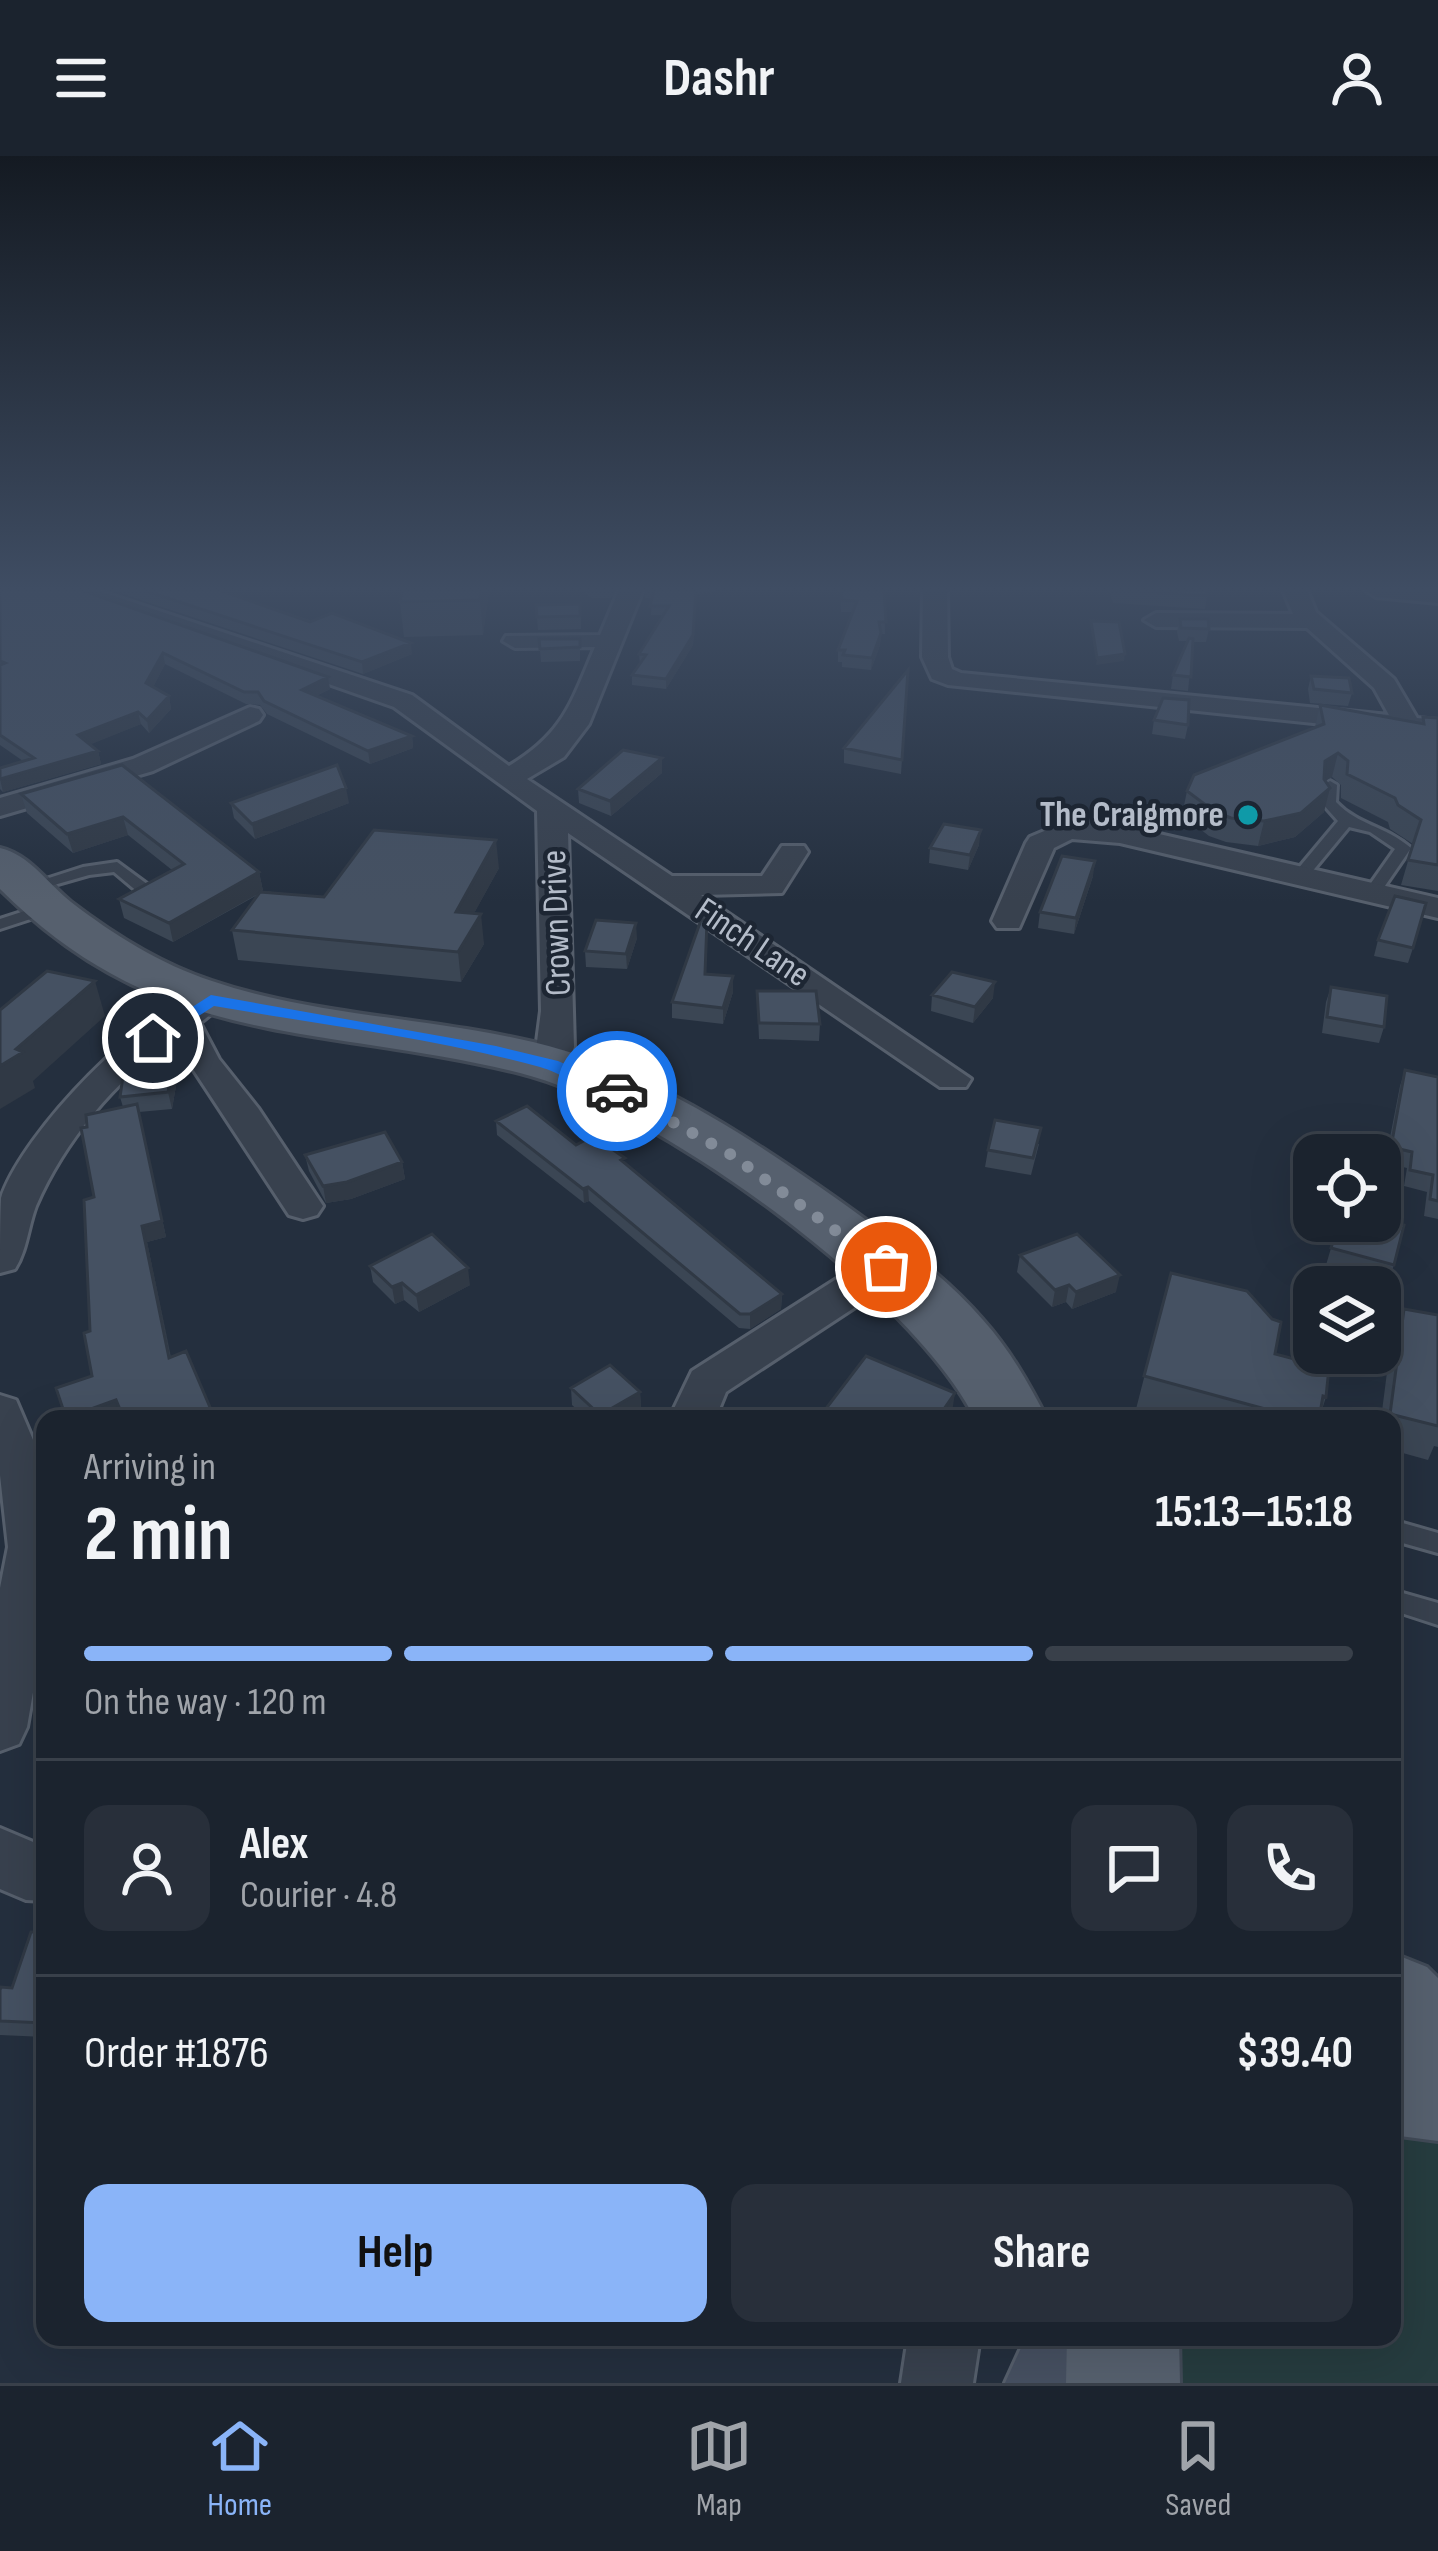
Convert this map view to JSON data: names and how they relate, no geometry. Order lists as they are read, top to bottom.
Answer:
{
  "streets": {
    "street": ["Crown Drive", "Finch Lane"]
  },
  "crossings": [
    ["Crown Drive", "Finch Lane"]
  ],
  "places": ["The Craigmore"],
  "page": {
    "header": "Dashr",
    "heading": ["2 min", "Arriving in", "15:13–15:18"],
    "panel": [
      "Alex",
      "Courier · 4.8",
      "Order #1876",
      "$39.40"
    ],
    "bar": "On the way · 120 m",
    "buttons": ["Help", "Share"],
    "tabs": ["Home", "Map", "Saved"]
  }
}
